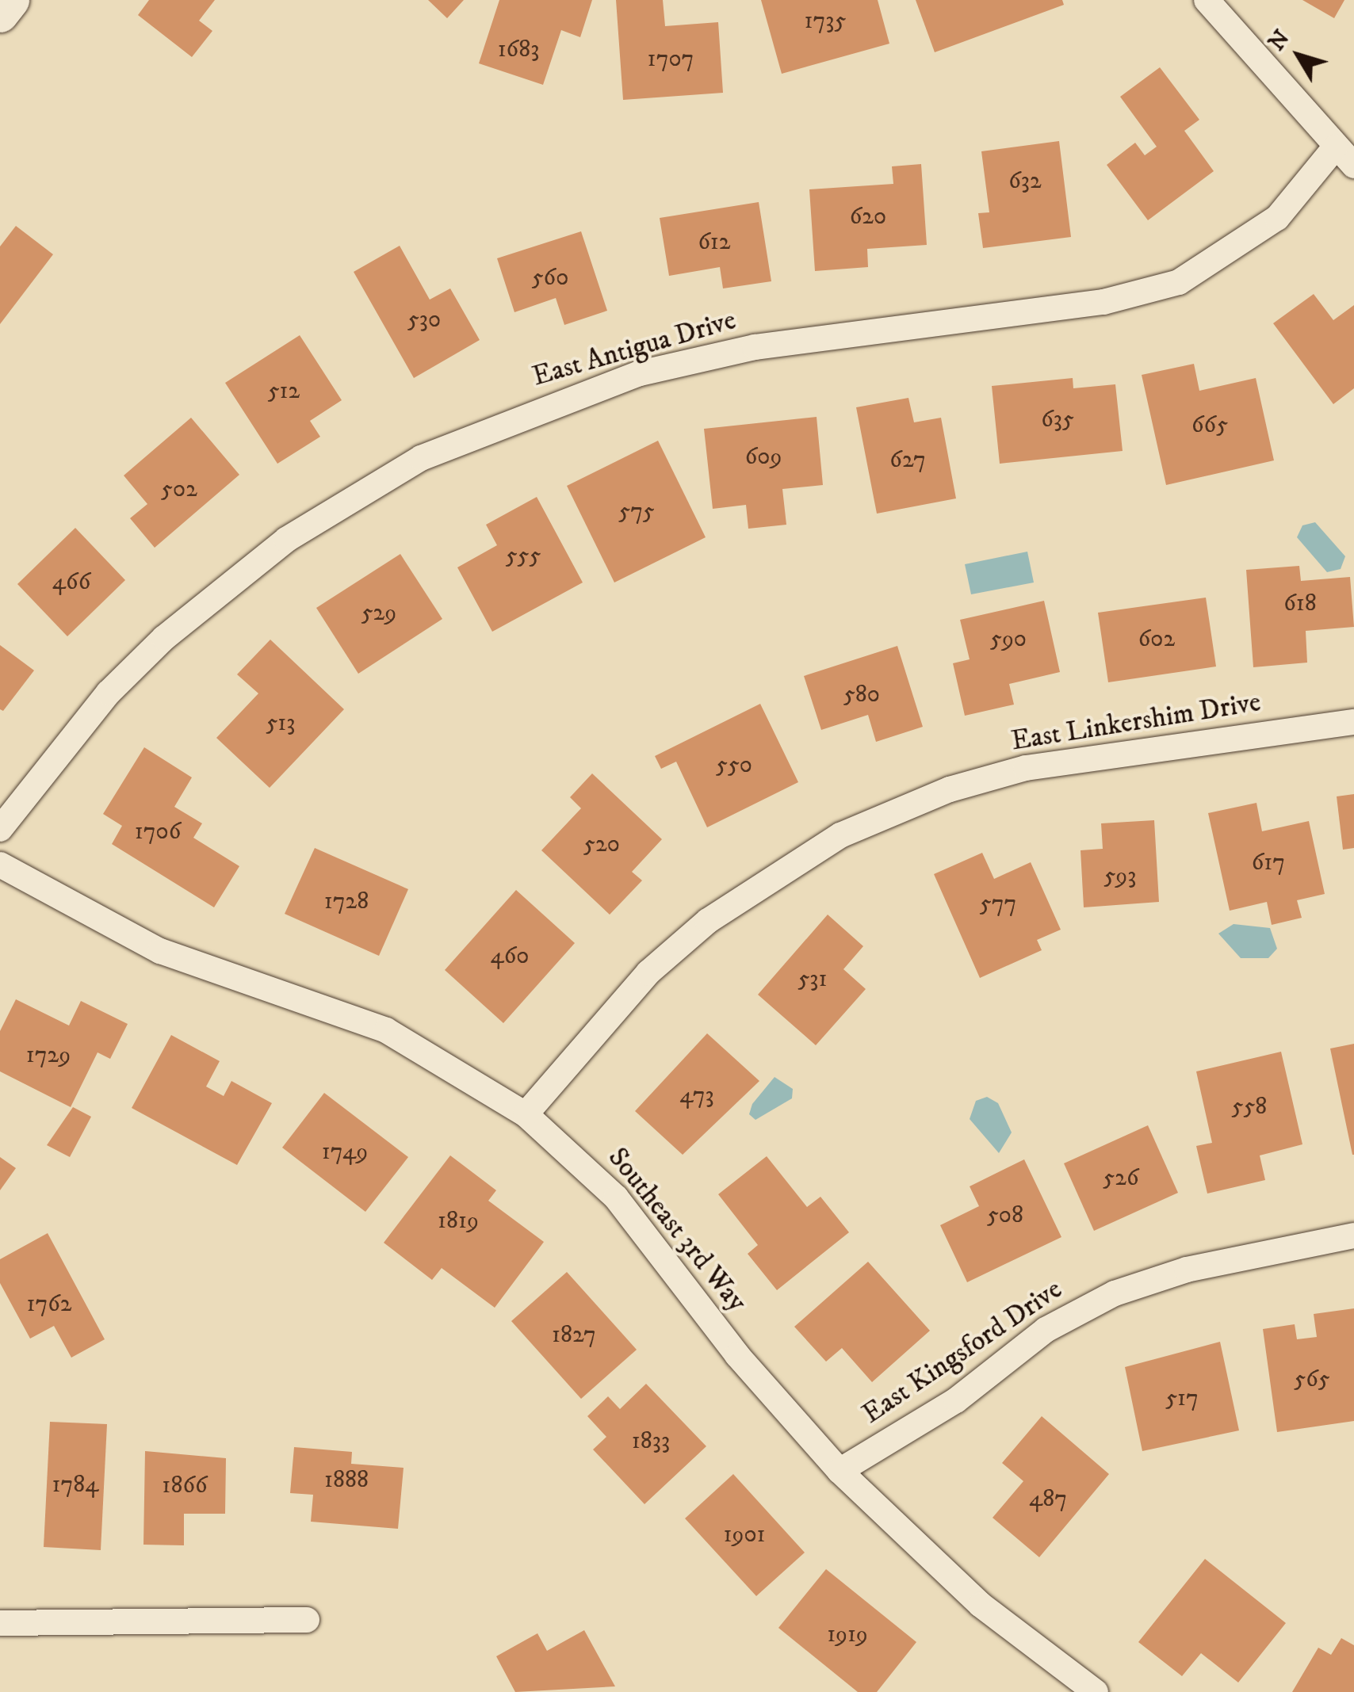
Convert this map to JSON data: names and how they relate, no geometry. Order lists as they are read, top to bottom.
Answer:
{
  "streets": {
    "street": [
      "East Antigua Drive",
      "East Linkershim Drive",
      "Southeast 3rd Way",
      "East Kingsford Drive"
    ]
  },
  "crossings": [
    ["East Linkershim Drive", "Southeast 3rd Way"],
    ["Southeast 3rd Way", "East Kingsford Drive"]
  ],
  "house_numbers": [
    "1735",
    "1683",
    "1707",
    "632",
    "620",
    "612",
    "560",
    "530",
    "512",
    "635",
    "665",
    "609",
    "627",
    "502",
    "575",
    "555",
    "466",
    "618",
    "529",
    "590",
    "602",
    "580",
    "513",
    "550",
    "1706",
    "520",
    "617",
    "593",
    "1728",
    "577",
    "460",
    "531",
    "1729",
    "473",
    "558",
    "1749",
    "526",
    "508",
    "1819",
    "1762",
    "1827",
    "565",
    "517",
    "1833",
    "1888",
    "1784",
    "1866",
    "487",
    "1901",
    "1919"
  ],
  "north": "top left"
}
